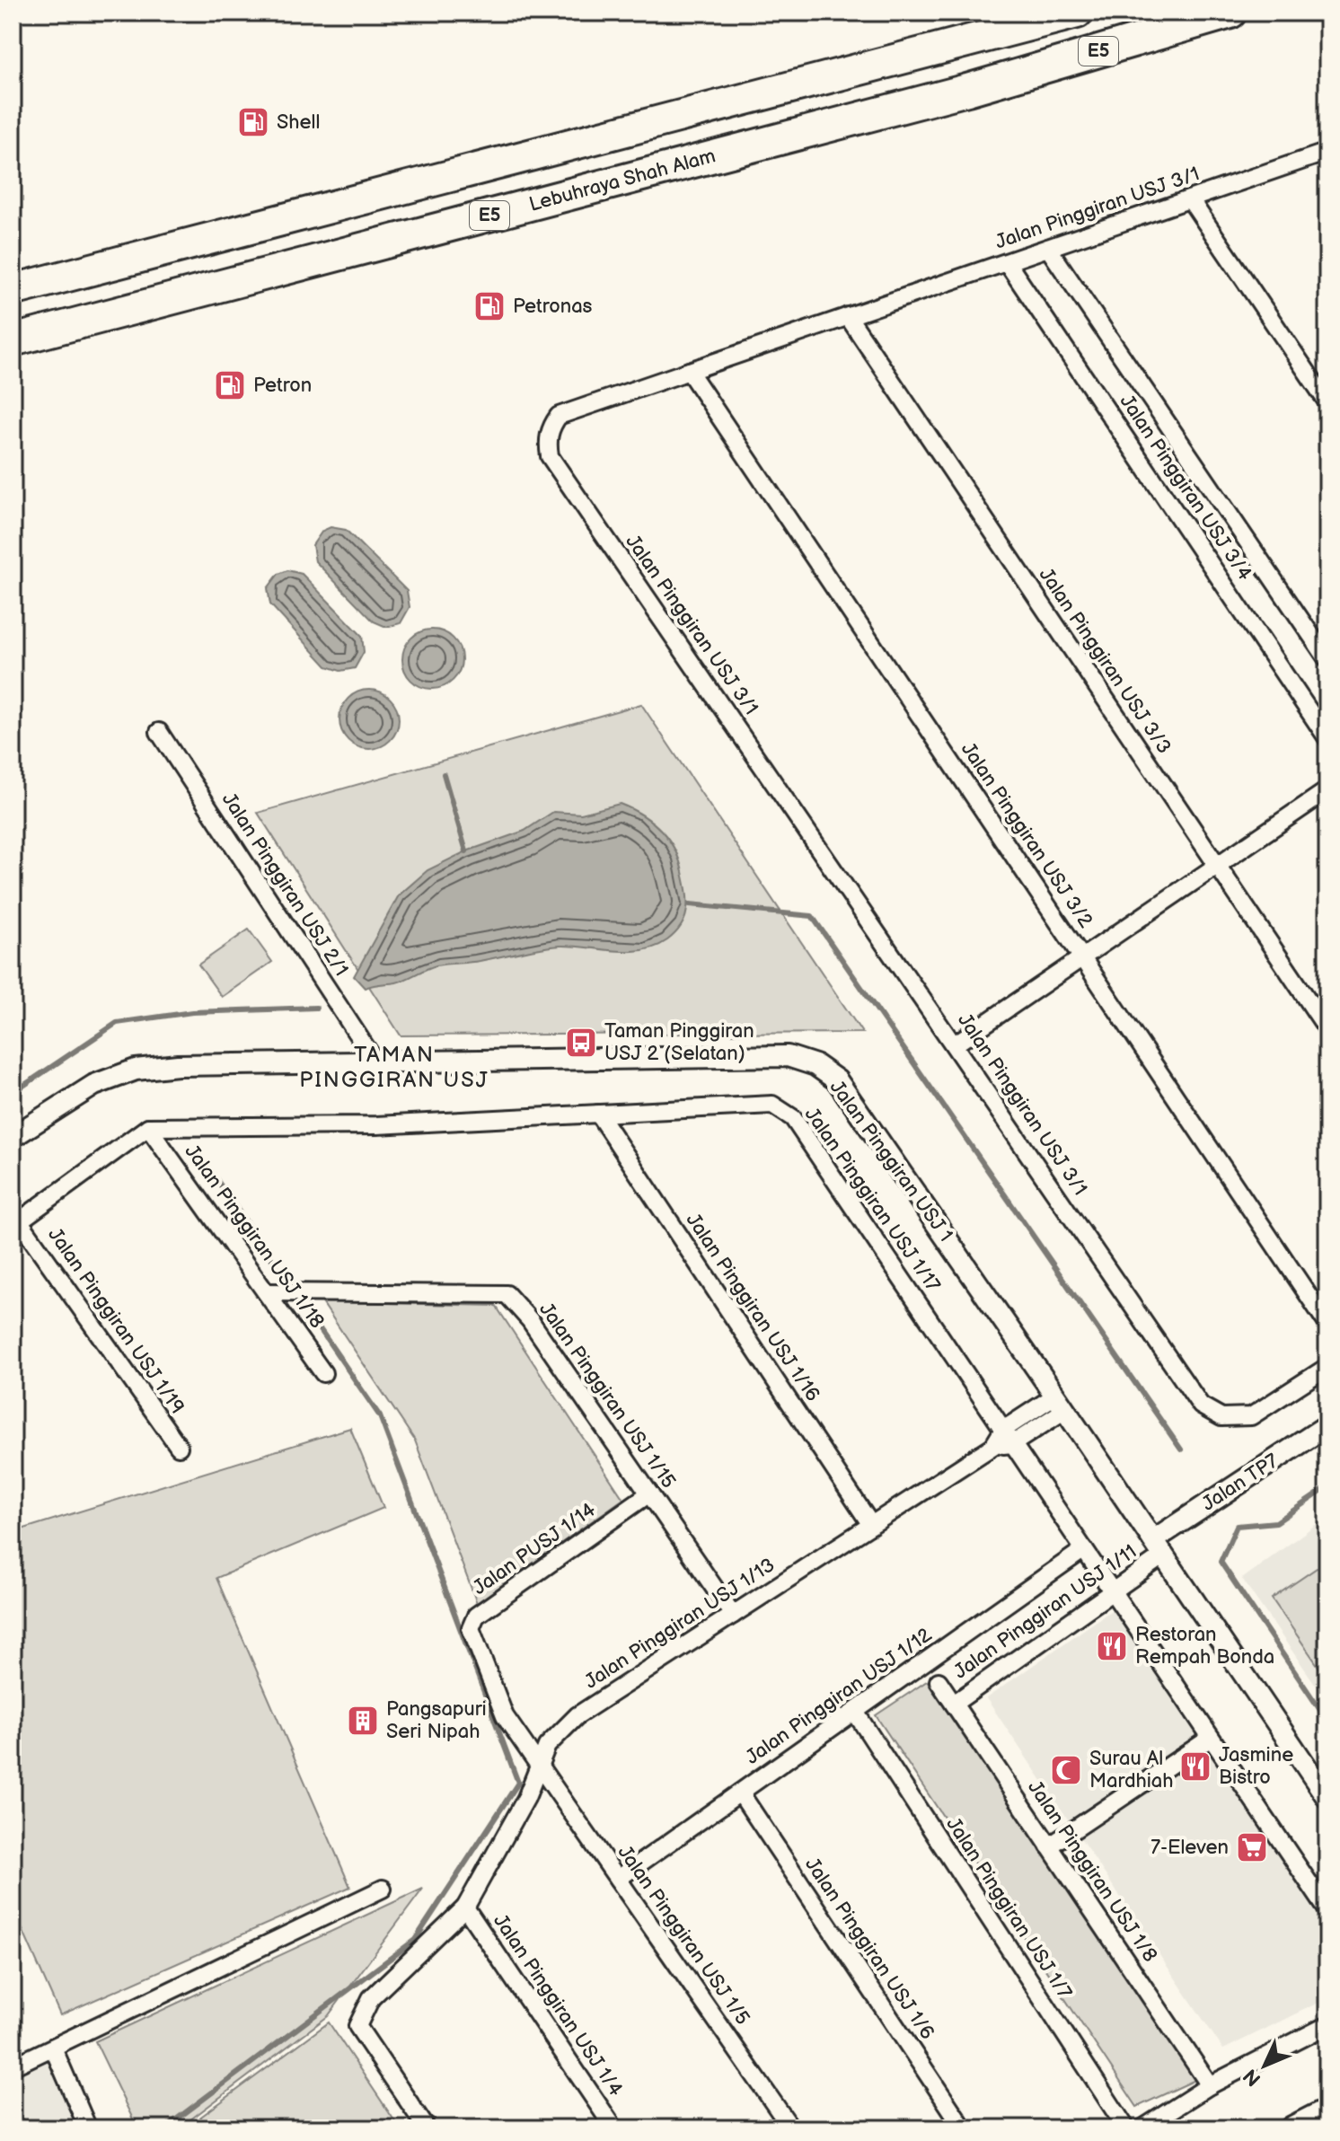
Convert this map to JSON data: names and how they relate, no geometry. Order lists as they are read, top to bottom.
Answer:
{
  "streets": {
    "highway": ["E5", "Lebuhraya Shah Alam"],
    "street": [
      "Jalan Pinggiran USJ 3/1",
      "Jalan Pinggiran USJ 3/4",
      "Jalan Pinggiran USJ 3/3",
      "Jalan Pinggiran USJ 3/2",
      "Jalan Pinggiran USJ 2/1",
      "Jalan Pinggiran USJ 1",
      "Jalan Pinggiran USJ 1/17",
      "Jalan Pinggiran USJ 1/18",
      "Jalan Pinggiran USJ 1/16",
      "Jalan Pinggiran USJ 1/19",
      "Jalan Pinggiran USJ 1/15",
      "Jalan TP7",
      "Jalan PUSJ 1/14",
      "Jalan Pinggiran USJ 1/11",
      "Jalan Pinggiran USJ 1/13",
      "Jalan Pinggiran USJ 1/12",
      "Jalan Pinggiran USJ 1/8",
      "Jalan Pinggiran USJ 1/7",
      "Jalan Pinggiran USJ 1/5",
      "Jalan Pinggiran USJ 1/6",
      "Jalan Pinggiran USJ 1/4"
    ]
  },
  "crossings": [
    ["Jalan Pinggiran USJ 3/1", "Jalan Pinggiran USJ 3/4"],
    ["Jalan Pinggiran USJ 3/1", "Jalan Pinggiran USJ 3/3"],
    ["Jalan Pinggiran USJ 3/1", "Jalan Pinggiran USJ 3/2"],
    ["Jalan Pinggiran USJ 2/1", "Jalan Pinggiran USJ 1"],
    ["Jalan Pinggiran USJ 1", "Jalan TP7"],
    ["Jalan Pinggiran USJ 1", "Jalan Pinggiran USJ 1/11"],
    ["Jalan Pinggiran USJ 1", "Jalan Pinggiran USJ 1/13"],
    ["Jalan Pinggiran USJ 1/17", "Jalan Pinggiran USJ 1/18"],
    ["Jalan Pinggiran USJ 1/17", "Jalan Pinggiran USJ 1/16"],
    ["Jalan Pinggiran USJ 1/17", "Jalan Pinggiran USJ 1/11"],
    ["Jalan Pinggiran USJ 1/17", "Jalan Pinggiran USJ 1/13"],
    ["Jalan Pinggiran USJ 1/17", "Jalan Pinggiran USJ 1/12"],
    ["Jalan Pinggiran USJ 1/18", "Jalan Pinggiran USJ 1/15"],
    ["Jalan Pinggiran USJ 1/16", "Jalan Pinggiran USJ 1/13"],
    ["Jalan Pinggiran USJ 1/15", "Jalan PUSJ 1/14"],
    ["Jalan Pinggiran USJ 1/15", "Jalan Pinggiran USJ 1/13"],
    ["Jalan TP7", "Jalan Pinggiran USJ 1/11"],
    ["Jalan PUSJ 1/14", "Jalan Pinggiran USJ 1/13"],
    ["Jalan PUSJ 1/14", "Jalan Pinggiran USJ 1/5"],
    ["Jalan Pinggiran USJ 1/11", "Jalan Pinggiran USJ 1/8"],
    ["Jalan Pinggiran USJ 1/13", "Jalan Pinggiran USJ 1/5"],
    ["Jalan Pinggiran USJ 1/13", "Jalan Pinggiran USJ 1/4"],
    ["Jalan Pinggiran USJ 1/12", "Jalan Pinggiran USJ 1/7"],
    ["Jalan Pinggiran USJ 1/12", "Jalan Pinggiran USJ 1/5"],
    ["Jalan Pinggiran USJ 1/12", "Jalan Pinggiran USJ 1/6"]
  ],
  "districts": ["TAMAN PINGGIRAN USJ"],
  "places": {
    "fuel station": ["Shell", "Petronas", "Petron"],
    "bus stop": ["Taman Pinggiran USJ 2 (Selatan)"],
    "restaurant": ["Restoran Rempah Bonda", "Jasmine Bistro"],
    "building": ["Pangsapuri Seri Nipah"],
    "mosque": ["Surau Al Mardhiah"],
    "supermarket": ["7-Eleven"]
  },
  "north": "bottom left"
}
